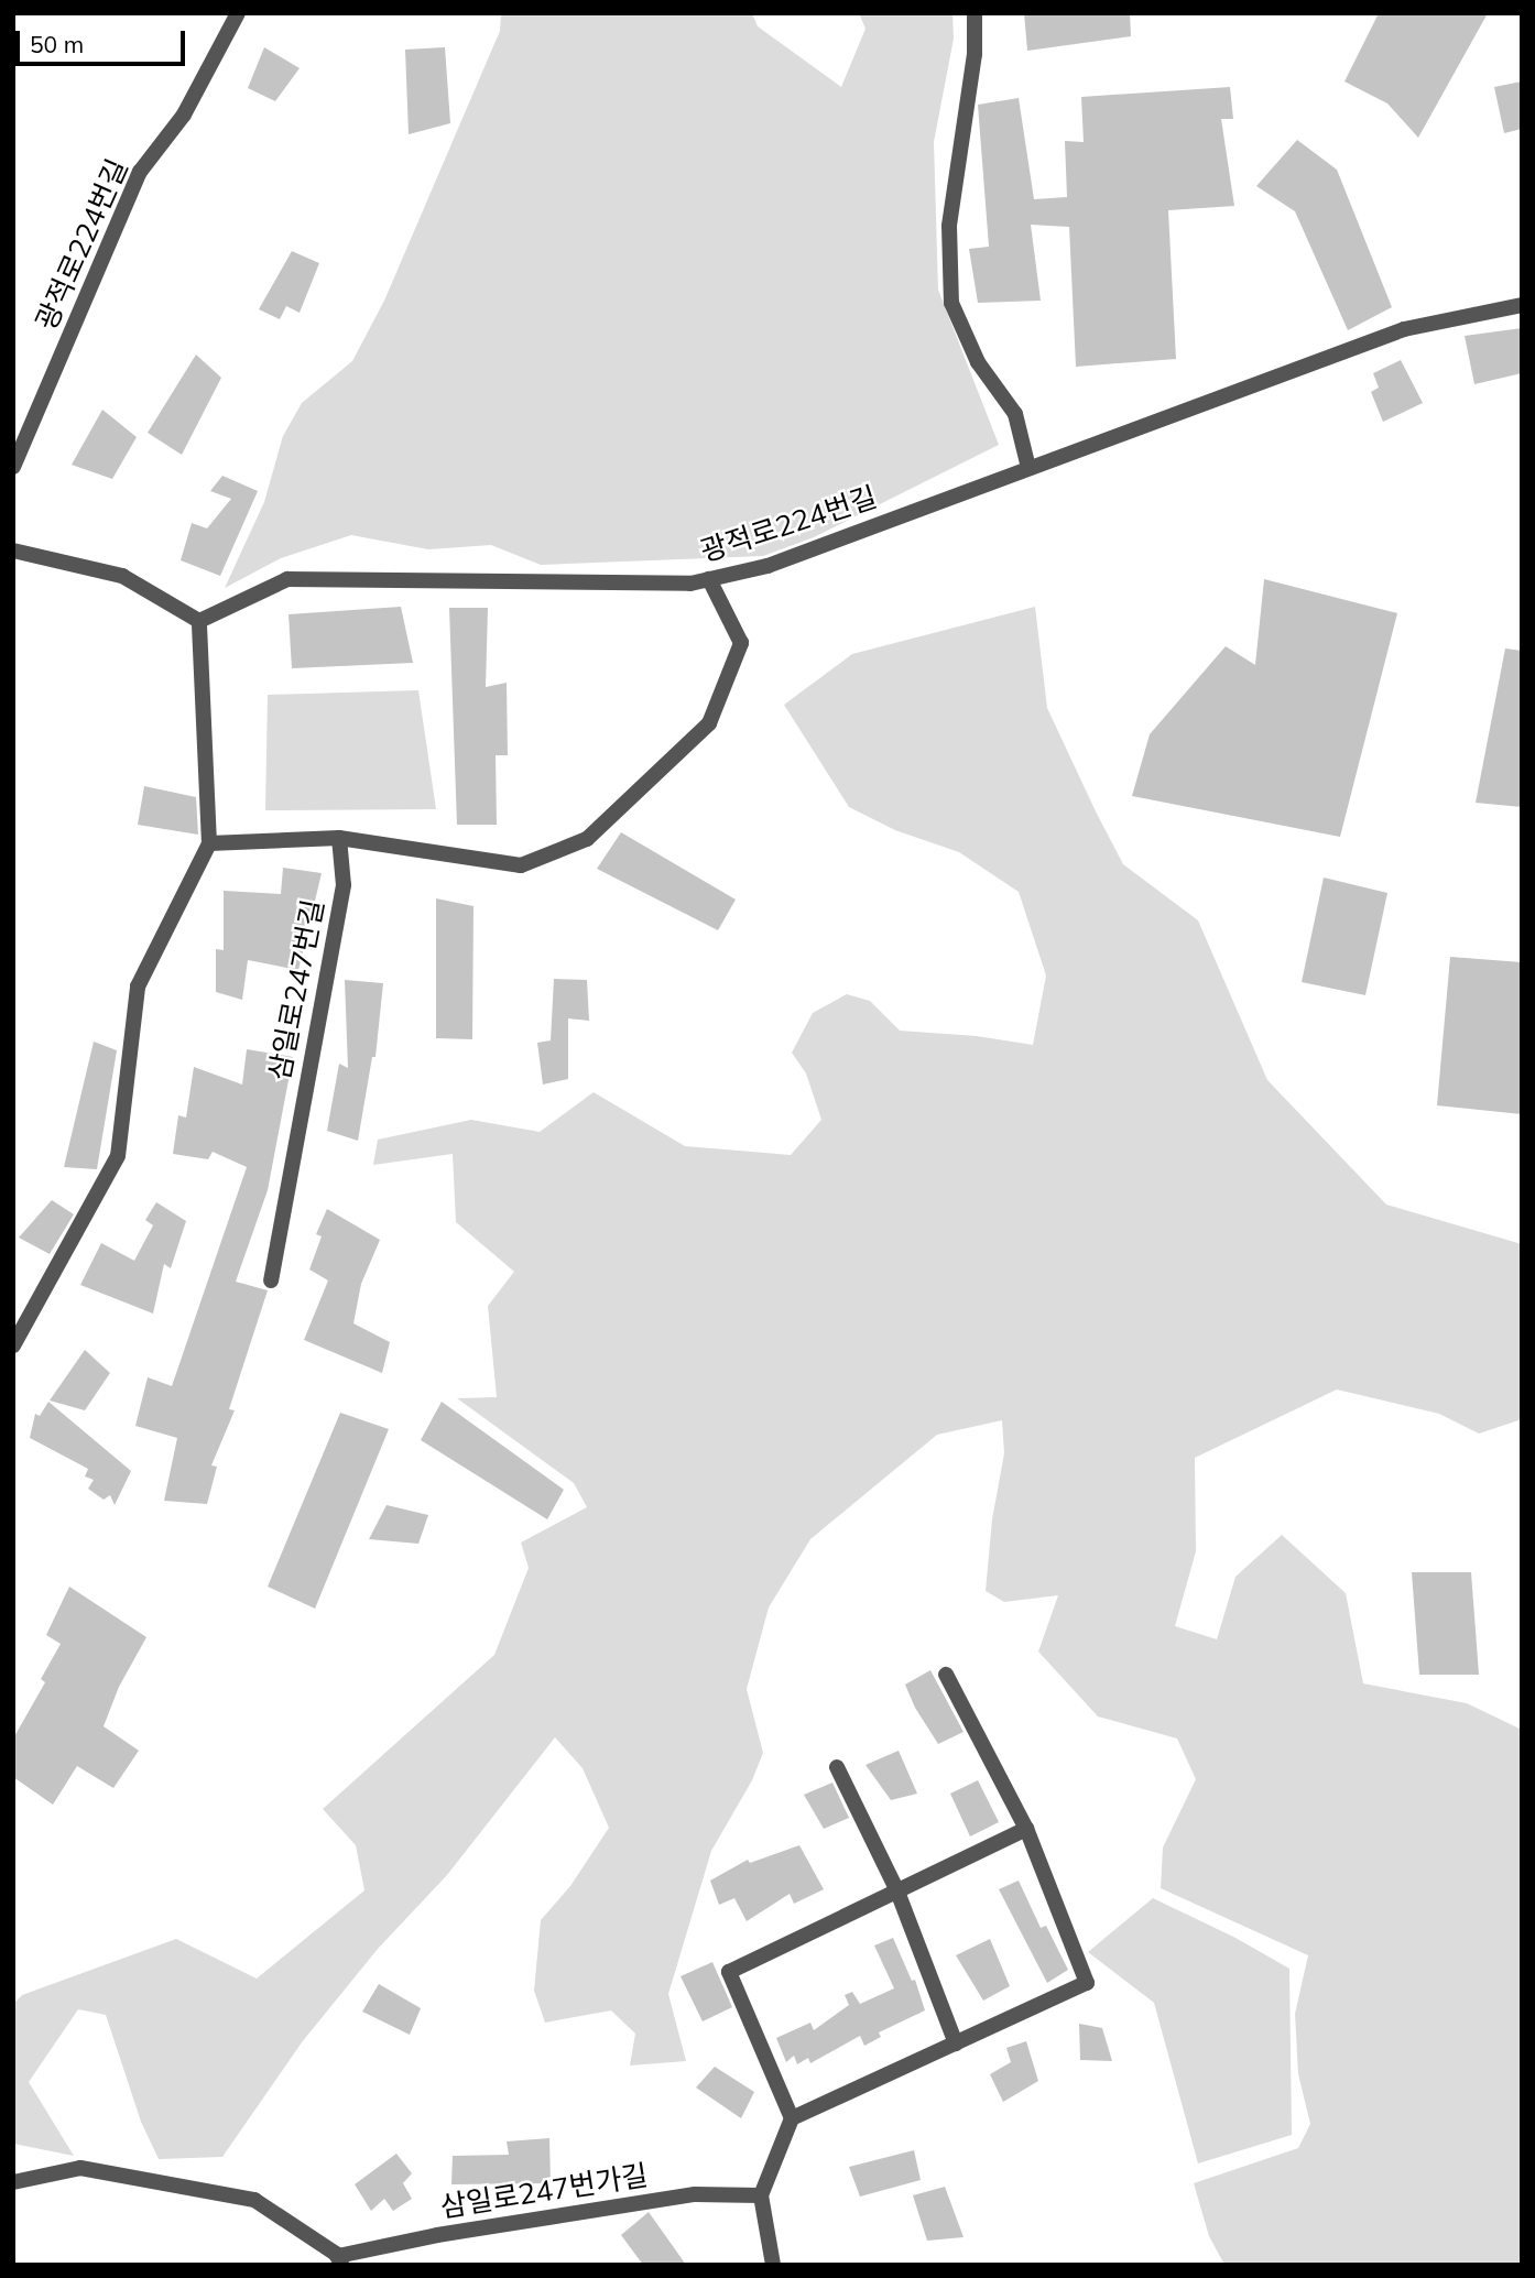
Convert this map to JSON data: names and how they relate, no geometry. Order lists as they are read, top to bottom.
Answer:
{
  "streets": {
    "street": ["광적로224번길", "삼일로247번길", "삼일로247번가길"]
  },
  "scale_bar": "50 m"
}
